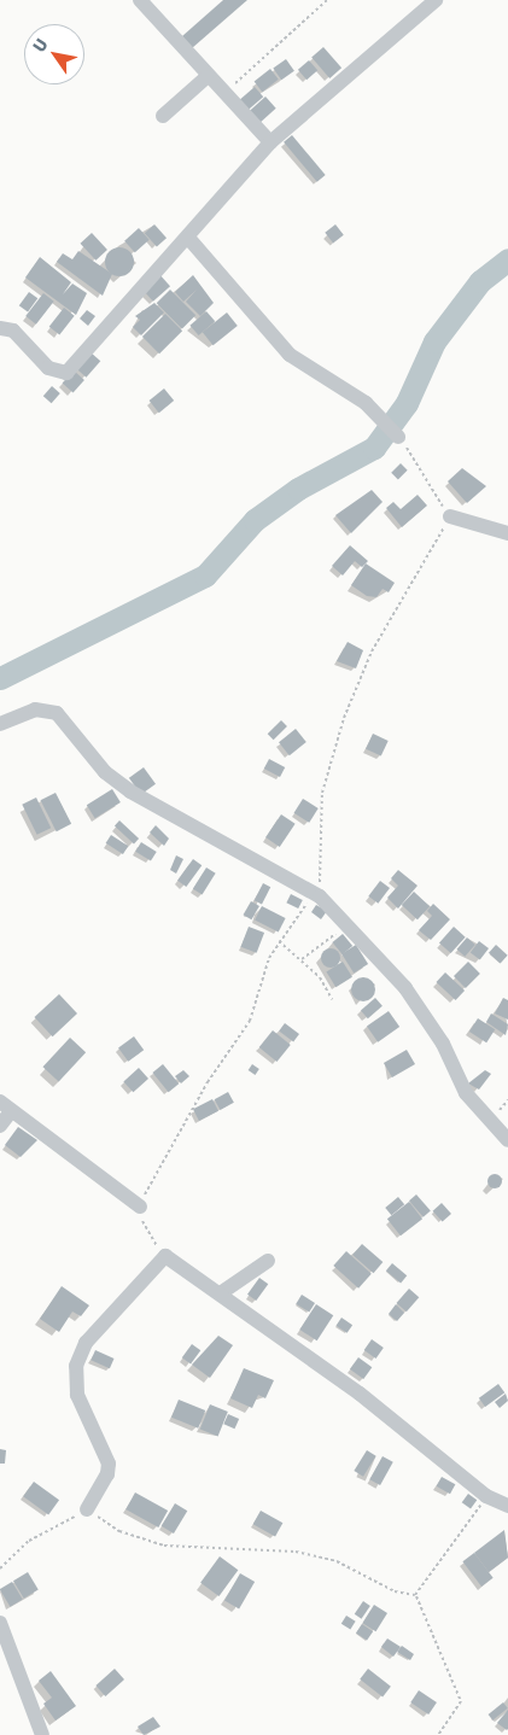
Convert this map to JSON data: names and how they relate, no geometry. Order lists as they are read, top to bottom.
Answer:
{
  "north": "top left"
}
